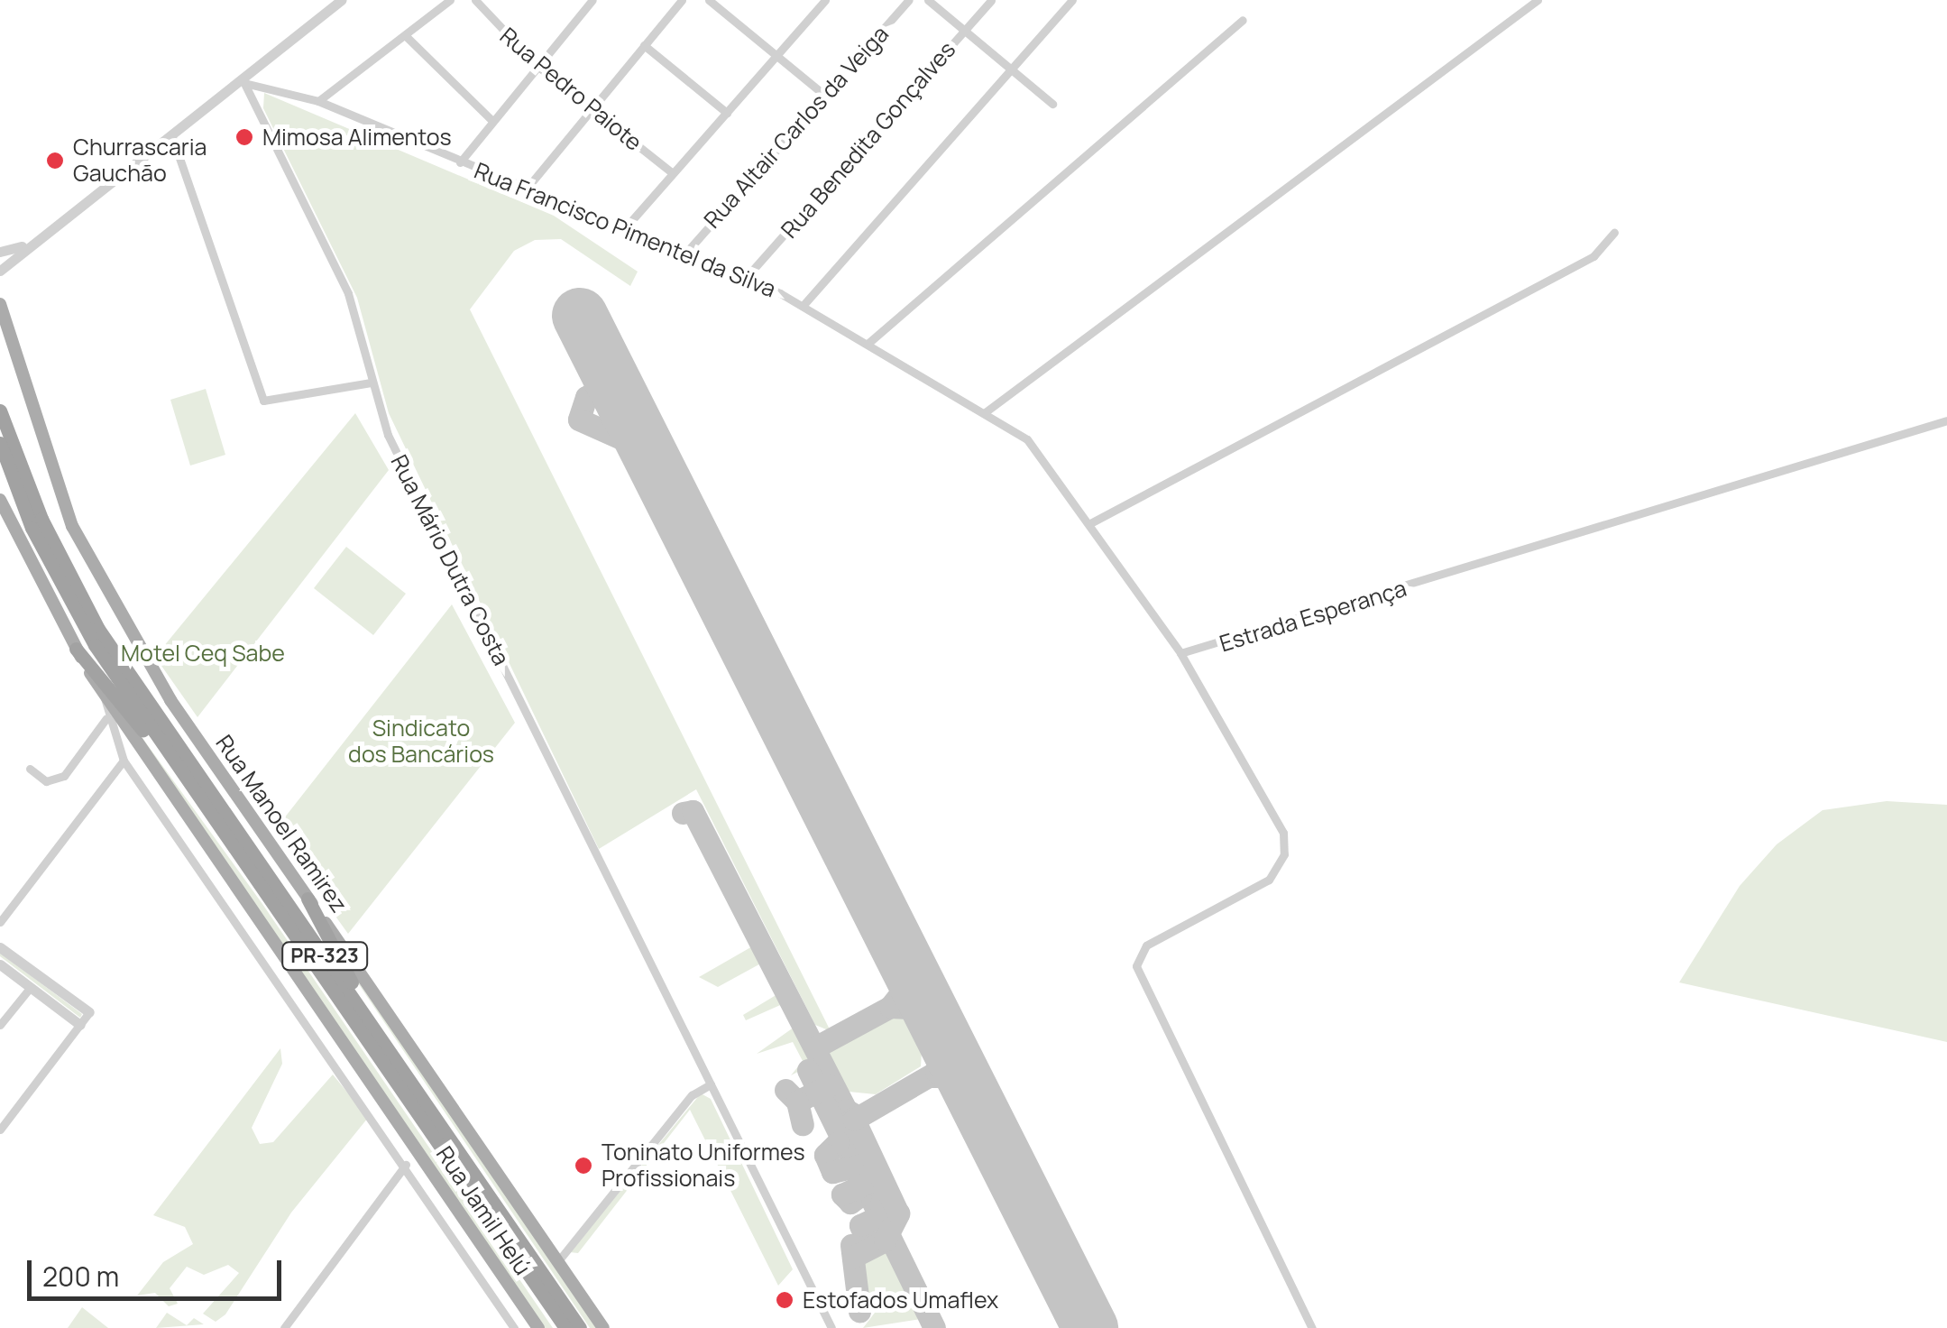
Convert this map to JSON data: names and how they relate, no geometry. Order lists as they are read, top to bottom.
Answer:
{
  "streets": {
    "highway": ["PR-323"],
    "main road": ["Rua Manoel Ramirez", "Rua Jamil Helú"],
    "street": [
      "Rua Pedro Paiote",
      "Rua Altair Carlos da Veiga",
      "Rua Benedita Gonçalves",
      "Rua Francisco Pimentel da Silva",
      "Rua Mário Dutra Costa",
      "Estrada Esperança"
    ]
  },
  "crossings": [
    ["Rua Altair Carlos da Veiga", "Rua Francisco Pimentel da Silva"],
    ["Rua Benedita Gonçalves", "Rua Francisco Pimentel da Silva"],
    ["Rua Francisco Pimentel da Silva", "Rua Mário Dutra Costa"]
  ],
  "parks": ["Motel Ceq Sabe", "Sindicato dos Bancários"],
  "places": [
    "Mimosa Alimentos",
    "Churrascaria Gauchão",
    "Toninato Uniformes Profissionais",
    "Estofados Umaflex"
  ],
  "scale_bar": "200 m"
}
